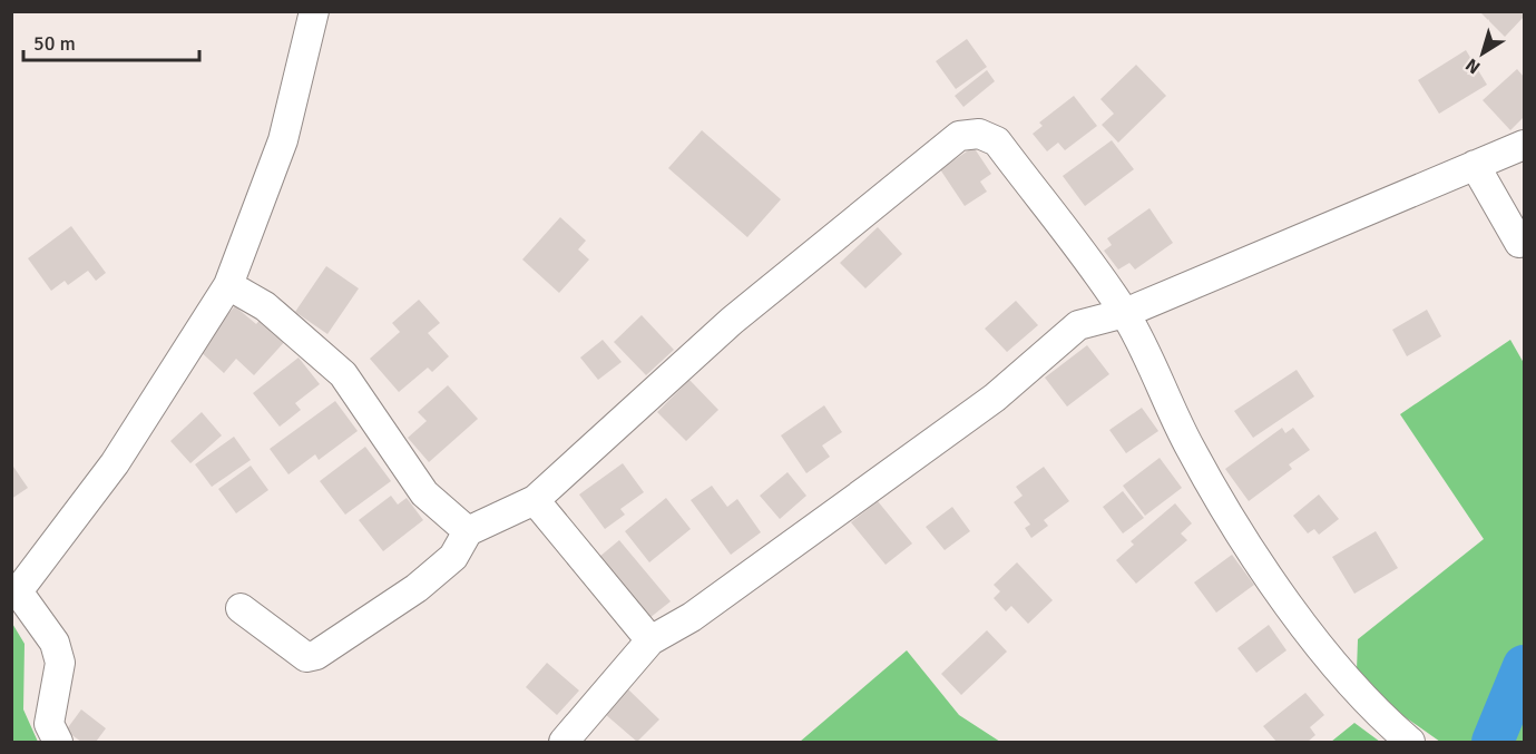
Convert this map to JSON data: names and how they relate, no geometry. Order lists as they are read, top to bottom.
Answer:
{
  "scale_bar": "50 m",
  "north": "bottom left"
}
